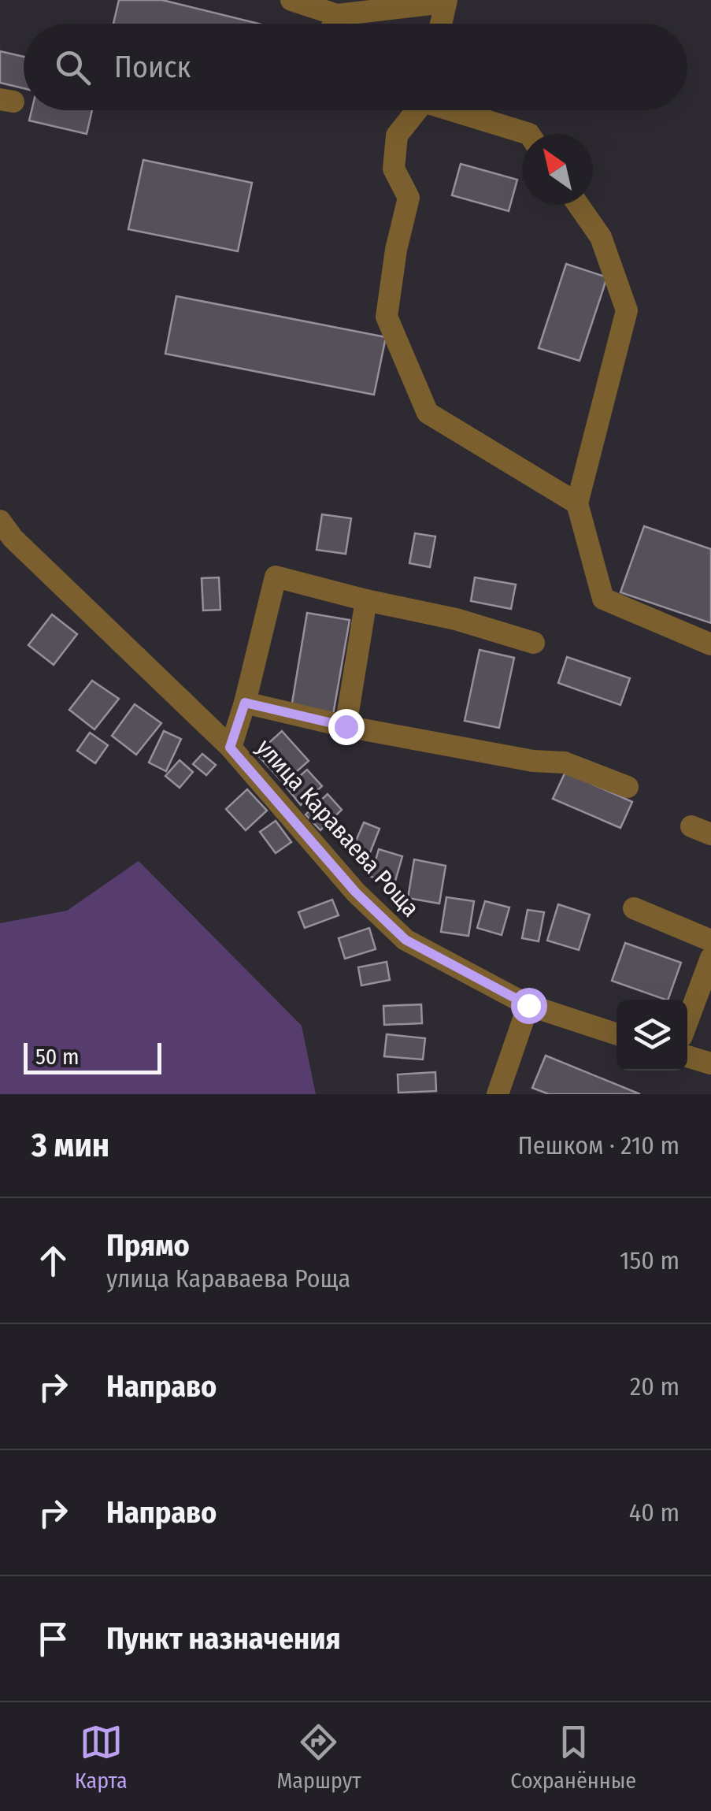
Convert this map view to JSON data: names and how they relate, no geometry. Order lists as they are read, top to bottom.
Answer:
{
  "streets": {
    "street": ["улица Караваева Роща"]
  },
  "scale_bar": "50 m",
  "north": "top left",
  "page": {
    "search": "Поиск",
    "scale": "50 m",
    "heading": ["3 мин", "Пешком · 210 m"],
    "list": [
      ["Прямо", "улица Караваева Роща", "150 m"],
      ["Направо", "20 m"],
      ["Направо", "40 m"],
      "Пункт назначения"
    ],
    "nav": ["Карта", "Маршрут", "Сохранённые"]
  }
}
